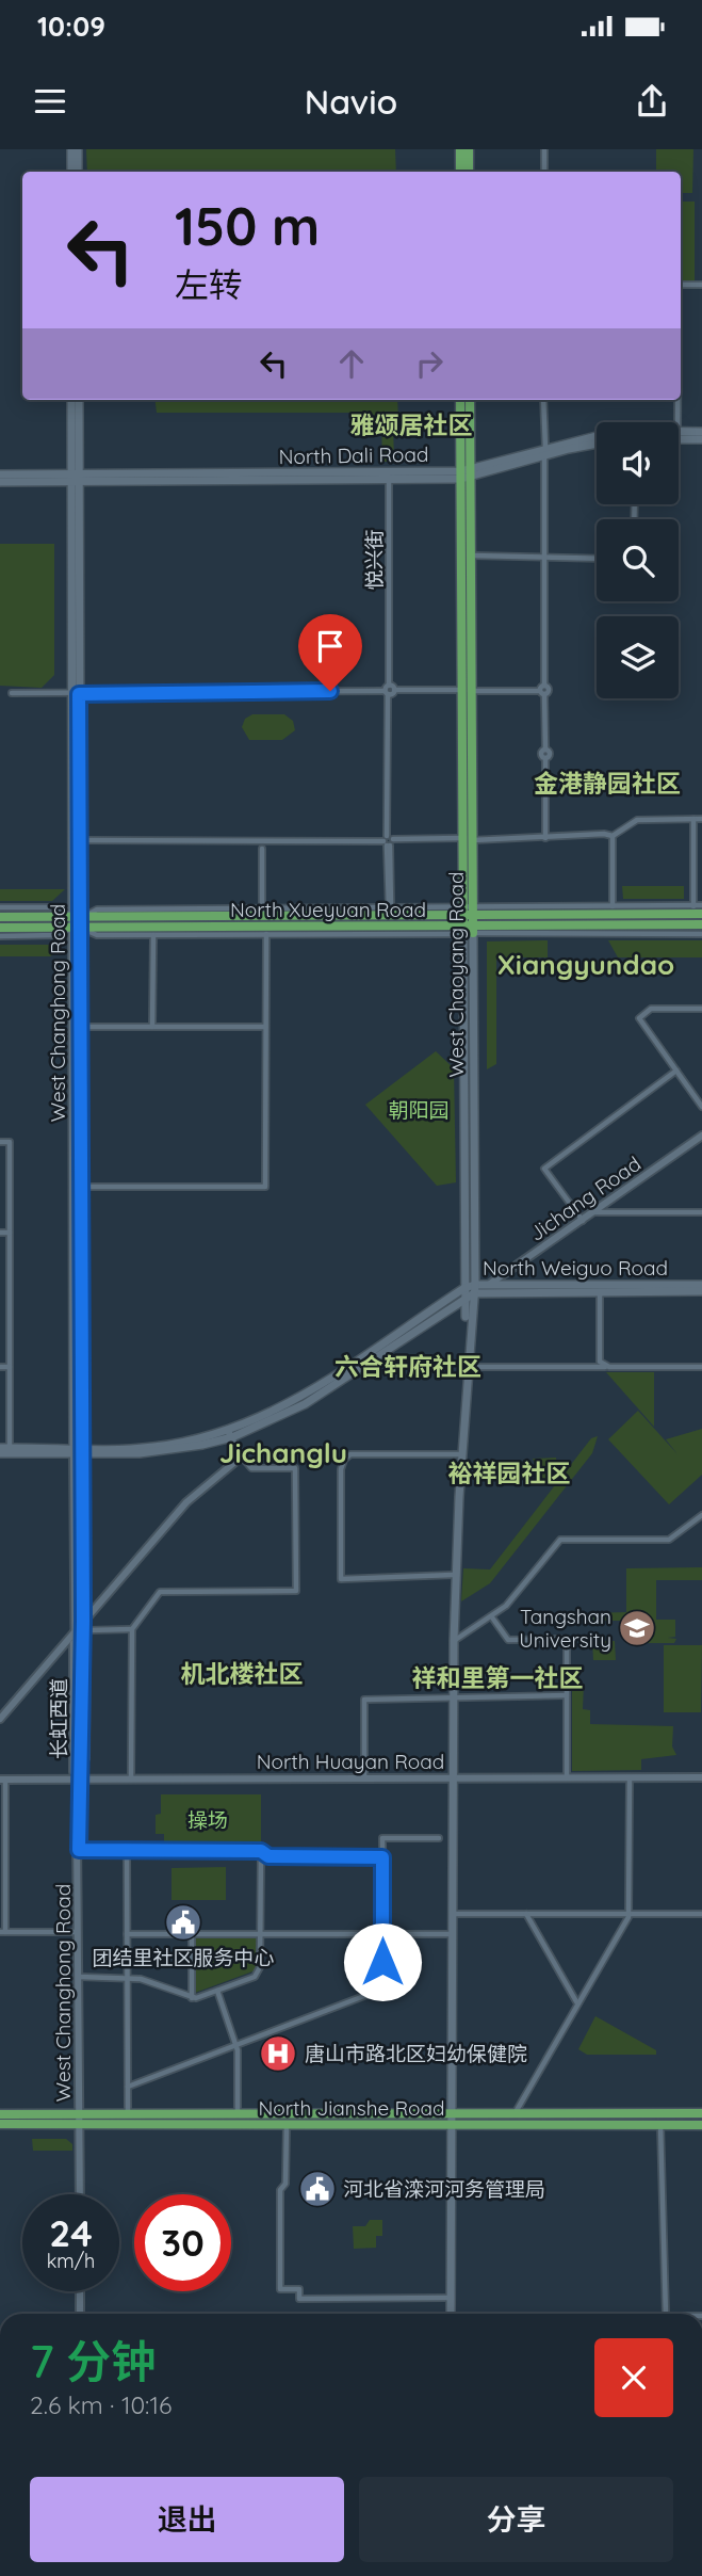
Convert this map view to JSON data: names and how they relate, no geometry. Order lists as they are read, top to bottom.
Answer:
{
  "streets": {
    "main road": [
      "North Dali Road",
      "North Xueyuan Road",
      "West Chaoyang Road",
      "West Changhong Road",
      "North Weiguo Road",
      "North Jianshe Road"
    ],
    "street": [
      "悦兴街",
      "Jichang Road",
      "长虹西道",
      "North Huayan Road"
    ]
  },
  "crossings": [
    ["North Dali Road", "悦兴街"],
    ["North Dali Road", "West Chaoyang Road"],
    ["North Dali Road", "West Changhong Road"],
    ["悦兴街", "North Xueyuan Road"],
    ["North Xueyuan Road", "West Chaoyang Road"],
    ["North Xueyuan Road", "West Changhong Road"],
    ["West Chaoyang Road", "North Weiguo Road"],
    ["West Chaoyang Road", "North Huayan Road"],
    ["West Chaoyang Road", "North Jianshe Road"],
    ["West Changhong Road", "North Weiguo Road"],
    ["West Changhong Road", "长虹西道"],
    ["West Changhong Road", "North Huayan Road"],
    ["West Changhong Road", "North Jianshe Road"],
    ["Jichang Road", "North Weiguo Road"],
    ["长虹西道", "North Huayan Road"]
  ],
  "districts": [
    "雅颂居社区",
    "金港静园社区",
    "Xiangyundao",
    "六合轩府社区",
    "Jichanglu",
    "裕祥园社区",
    "机北楼社区",
    "祥和里第一社区"
  ],
  "parks": ["朝阳园", "操场"],
  "places": {
    "school or university": ["Tangshan University"],
    "public building": ["团结里社区服务中心", "河北省滦河河务管理局"],
    "hospital": ["唐山市路北区妇幼保健院"]
  },
  "page": {
    "status": "10:09",
    "header": "Navio",
    "turn": ["150 m", "左转"],
    "speed": "24 km/h",
    "limit": "30",
    "heading": ["7 分钟", "2.6 km · 10:16"],
    "buttons": ["退出", "分享"]
  }
}
